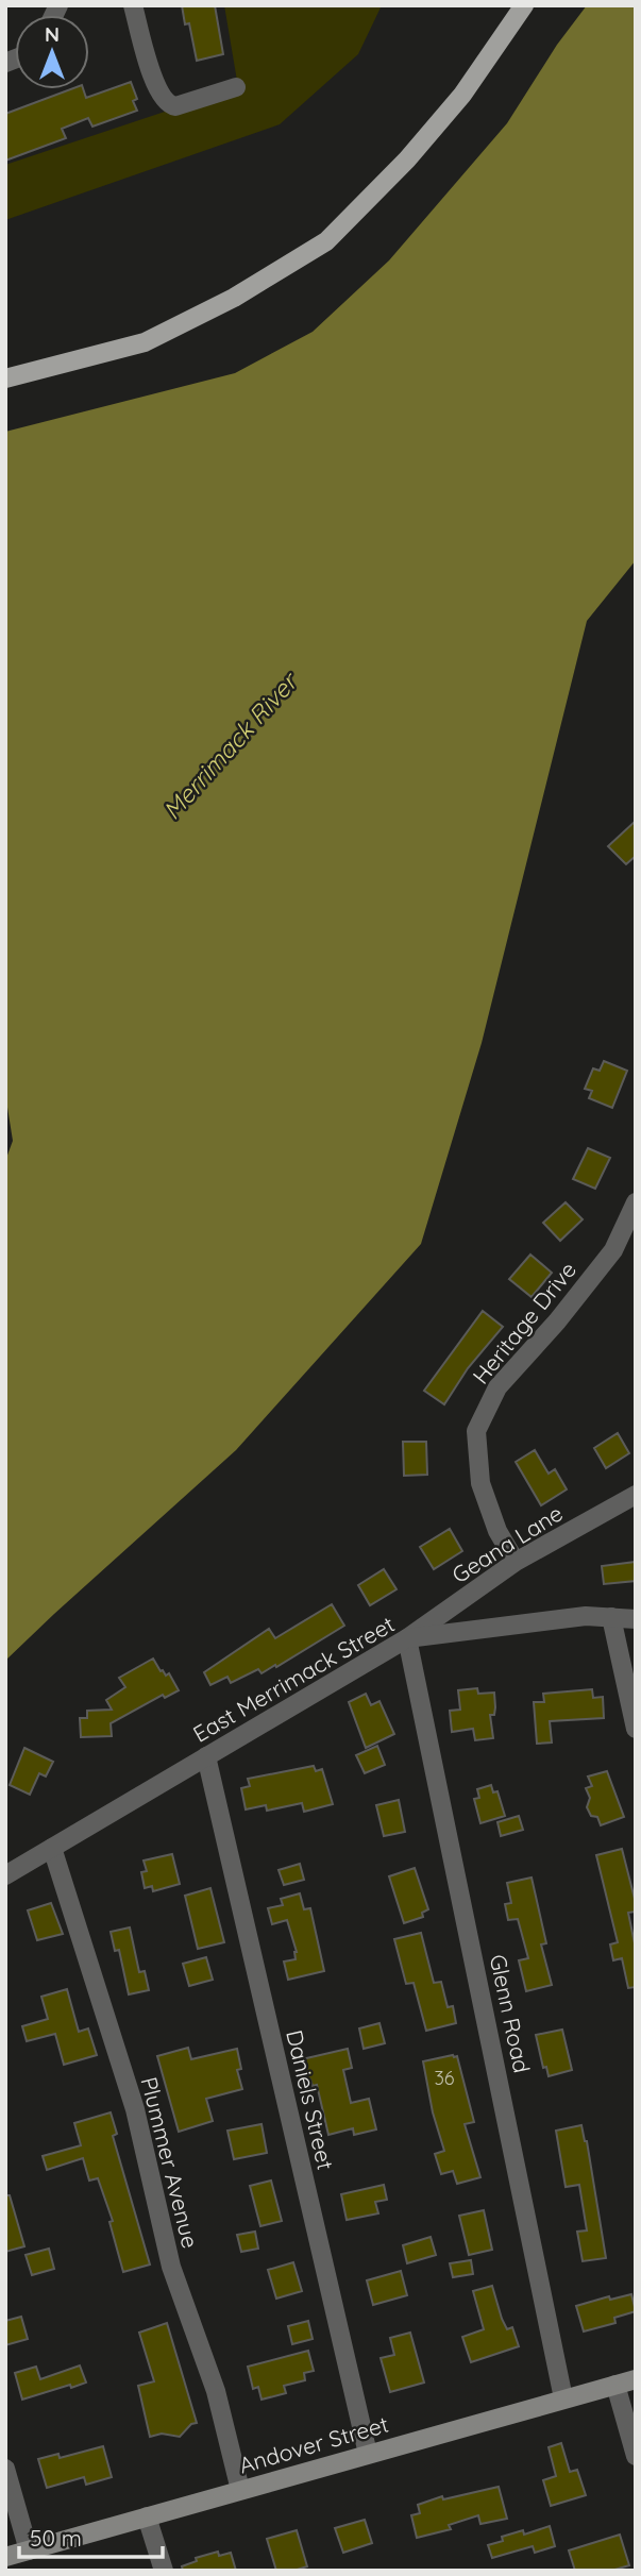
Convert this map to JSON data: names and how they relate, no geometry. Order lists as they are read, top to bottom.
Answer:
{
  "streets": {
    "main road": ["Andover Street"],
    "street": [
      "Heritage Drive",
      "Geana Lane",
      "East Merrimack Street",
      "Glenn Road",
      "Daniels Street",
      "Plummer Avenue"
    ]
  },
  "crossings": [
    ["Heritage Drive", "Geana Lane"],
    ["Geana Lane", "East Merrimack Street"],
    ["Geana Lane", "Glenn Road"],
    ["East Merrimack Street", "Glenn Road"],
    ["East Merrimack Street", "Daniels Street"],
    ["East Merrimack Street", "Plummer Avenue"],
    ["Glenn Road", "Andover Street"],
    ["Daniels Street", "Andover Street"],
    ["Plummer Avenue", "Andover Street"]
  ],
  "water": ["Merrimack River"],
  "house_numbers": ["36"],
  "scale_bar": "50 m",
  "north": "top"
}
